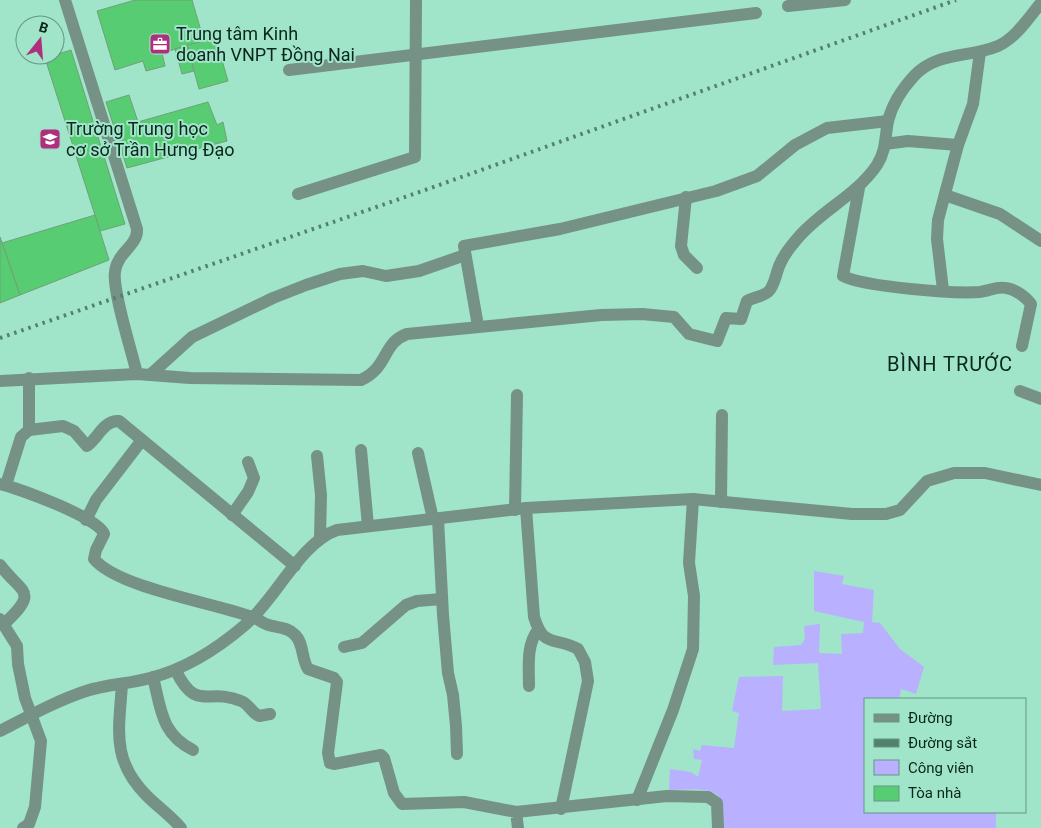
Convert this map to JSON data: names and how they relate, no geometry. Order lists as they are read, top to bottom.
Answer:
{
  "districts": ["BÌNH TRƯỚC"],
  "places": {
    "office": ["Trung tâm Kinh doanh VNPT Đồng Nai"],
    "school or university": ["Trường Trung học cơ sở Trần Hưng Đạo"]
  },
  "legend": [
    "Đường",
    "Đường sắt",
    "Công viên",
    "Tòa nhà"
  ],
  "north": "top"
}
